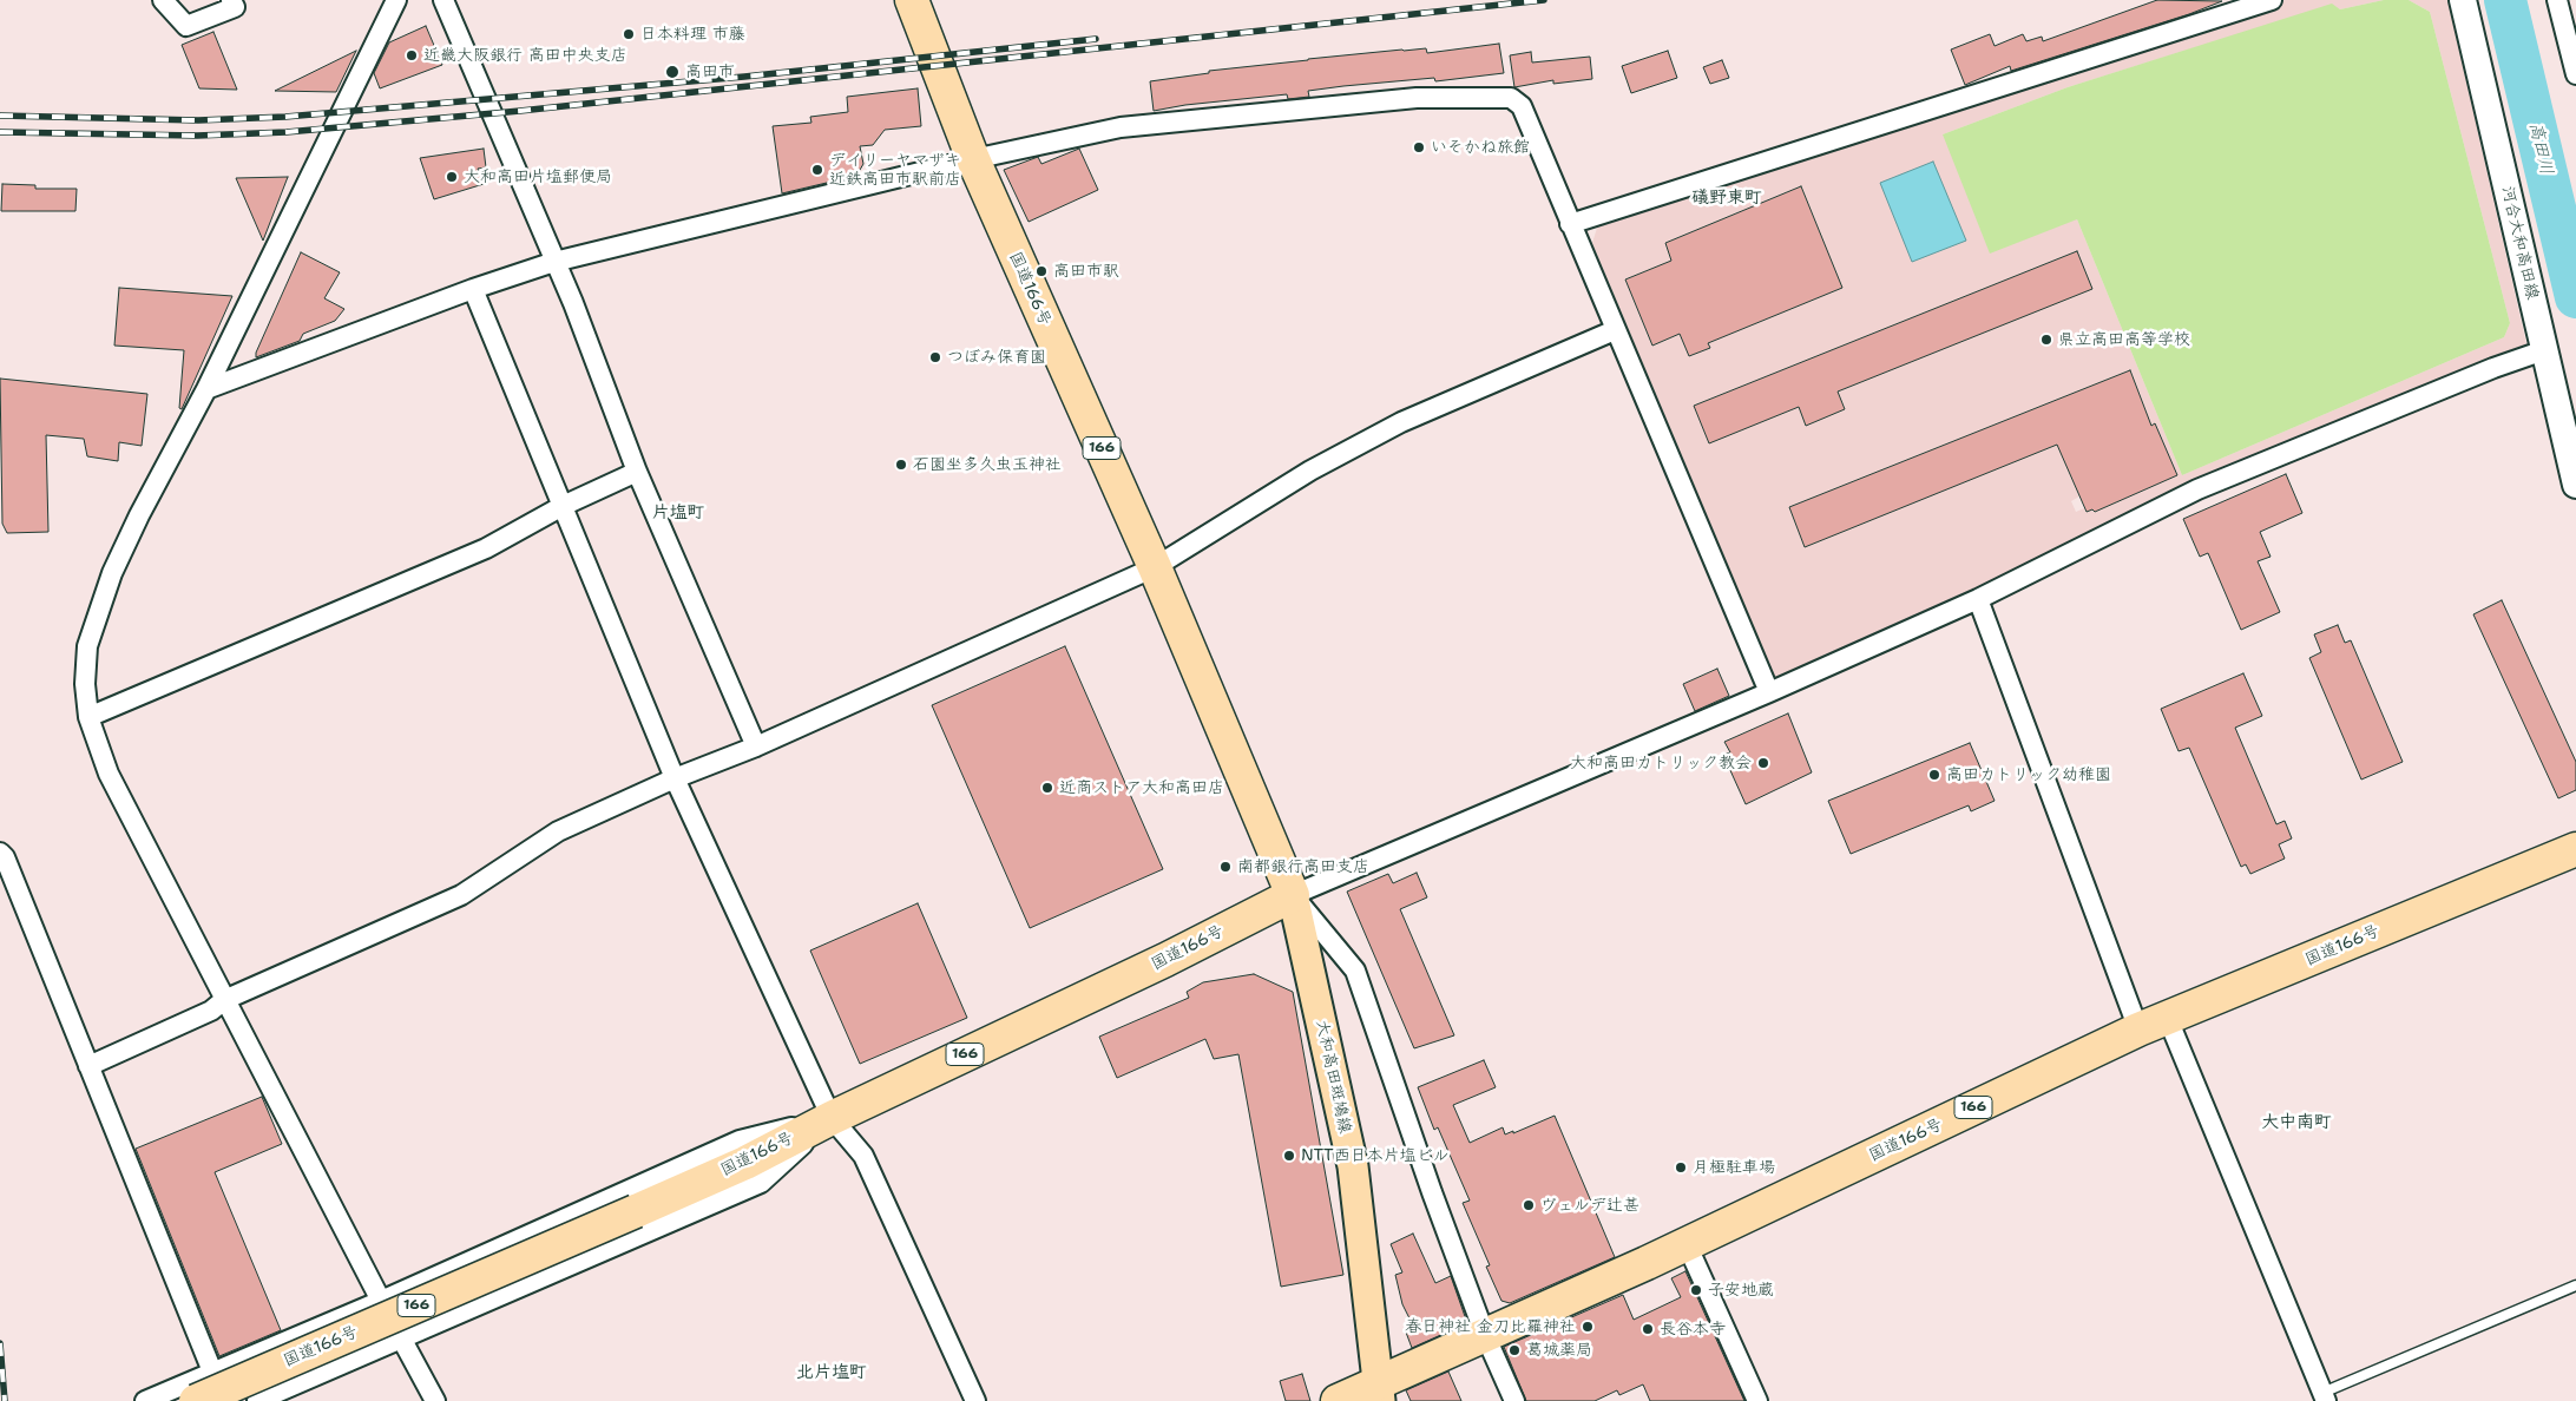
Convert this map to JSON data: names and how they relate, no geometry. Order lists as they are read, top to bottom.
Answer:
{
  "streets": {
    "highway": ["国道166号", "166"],
    "main road": ["河合大和高田線", "大和高田斑鳩線"]
  },
  "crossings": [
    ["国道166号", "大和高田斑鳩線"]
  ],
  "districts": [
    "礒野東町",
    "片塩町",
    "大中南町",
    "北片塩町"
  ],
  "water": ["高田川"],
  "places": [
    "日本料理 市藤",
    "近畿大阪銀行 高田中央支店",
    "高田市",
    "いそかね旅館",
    "デイリーヤマザキ 近鉄高田市駅前店",
    "大和高田片塩郵便局",
    "高田市駅",
    "県立高田高等学校",
    "つぼみ保育園",
    "石園坐多久虫玉神社",
    "大和高田カトリック教会",
    "高田カトリック幼稚園",
    "近商ストア大和高田店",
    "南都銀行高田支店",
    "NTT西日本片塩ビル",
    "月極駐車場",
    "ヴェルデ辻甚",
    "子安地蔵",
    "春日神社 金刀比羅神社",
    "長谷本寺",
    "葛城薬局"
  ]
}
